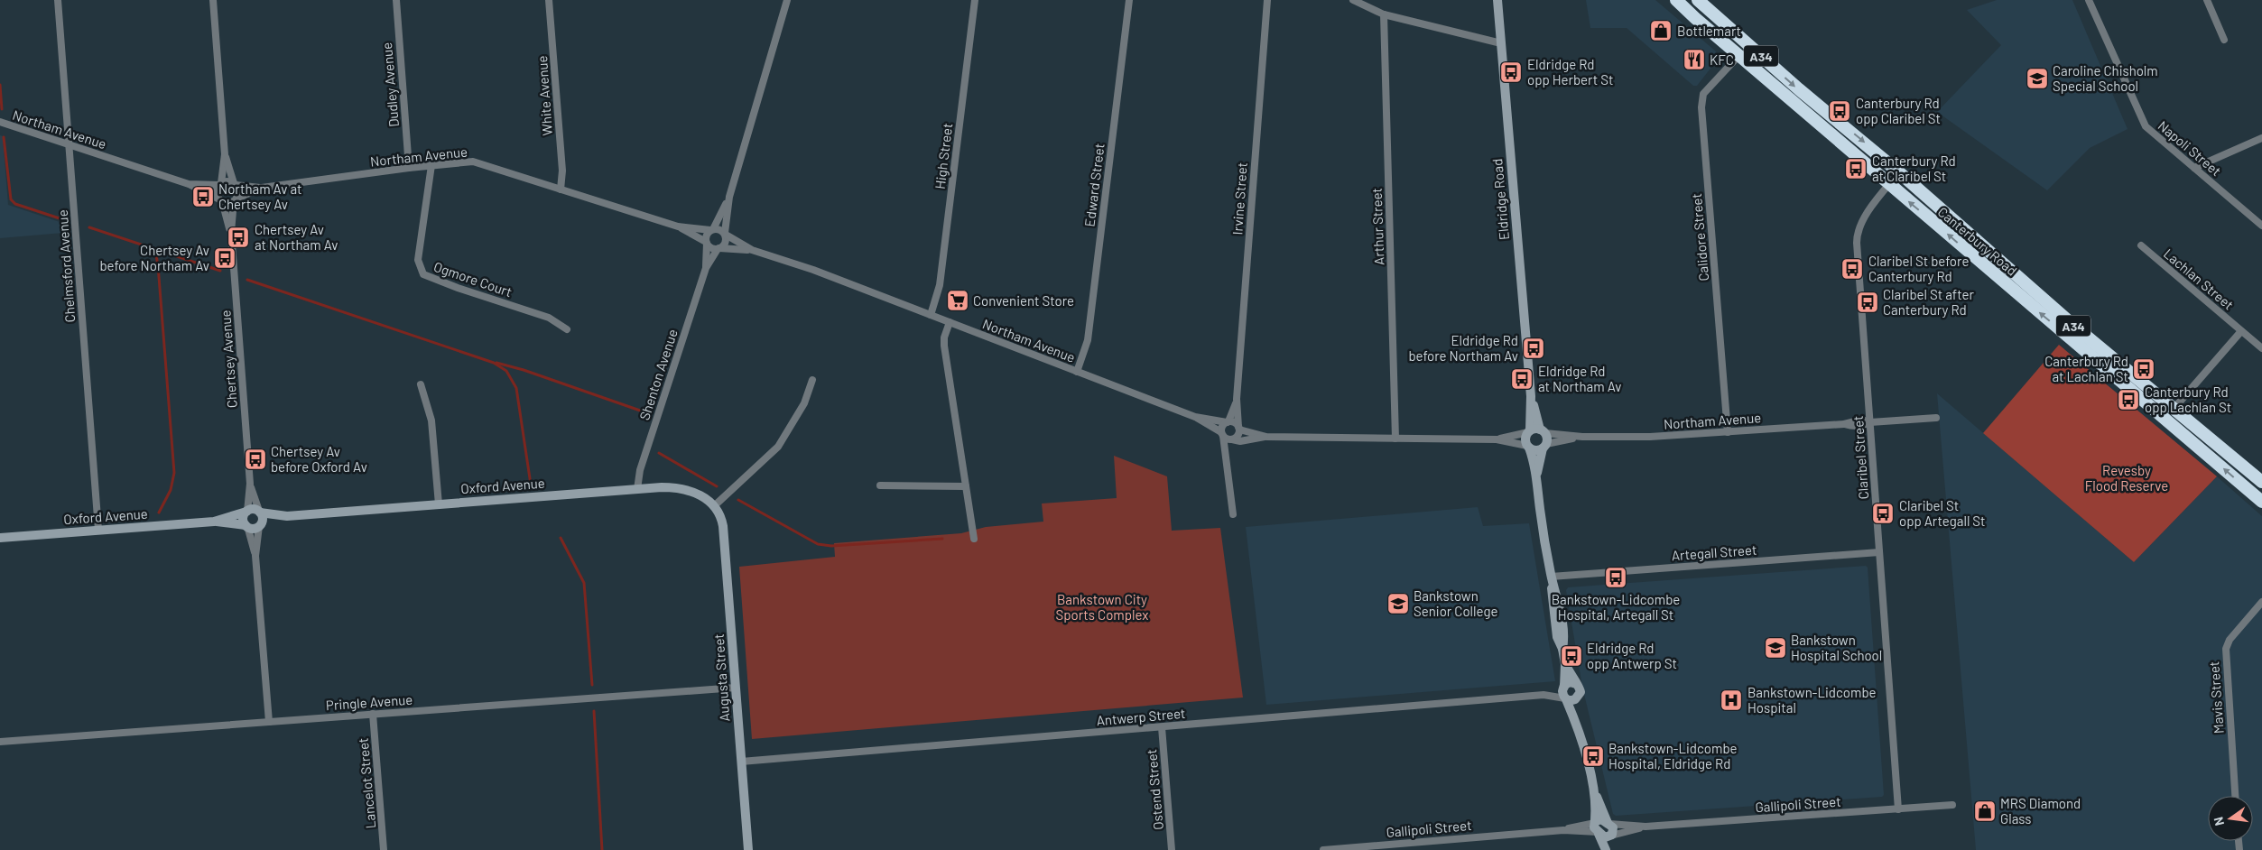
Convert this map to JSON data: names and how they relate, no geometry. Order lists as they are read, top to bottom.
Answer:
{
  "streets": {
    "highway": ["A34", "Canterbury Road"],
    "street": [
      "Dudley Avenue",
      "White Avenue",
      "Northam Avenue",
      "Napoli Street",
      "High Street",
      "Edward Street",
      "Irvine Street",
      "Eldridge Road",
      "Arthur Street",
      "Calidore Street",
      "Chelmsford Avenue",
      "Ogmore Court",
      "Lachlan Street",
      "Chertsey Avenue",
      "Shenton Avenue",
      "Claribel Street",
      "Oxford Avenue",
      "Artegall Street",
      "Augusta Street",
      "Mavis Street",
      "Pringle Avenue",
      "Antwerp Street",
      "Lancelot Street",
      "Ostend Street",
      "Gallipoli Street"
    ]
  },
  "crossings": [
    ["Dudley Avenue", "Northam Avenue"],
    ["White Avenue", "Northam Avenue"],
    ["Northam Avenue", "High Street"],
    ["Northam Avenue", "Edward Street"],
    ["Northam Avenue", "Irvine Street"],
    ["Northam Avenue", "Eldridge Road"],
    ["Northam Avenue", "Calidore Street"],
    ["Northam Avenue", "Chelmsford Avenue"],
    ["Northam Avenue", "Ogmore Court"],
    ["Northam Avenue", "Chertsey Avenue"],
    ["Northam Avenue", "Shenton Avenue"],
    ["Northam Avenue", "Claribel Street"],
    ["Calidore Street", "Canterbury Road"],
    ["Canterbury Road", "Claribel Street"],
    ["Chelmsford Avenue", "Oxford Avenue"],
    ["Chertsey Avenue", "Oxford Avenue"],
    ["Shenton Avenue", "Oxford Avenue"],
    ["Claribel Street", "Artegall Street"],
    ["Claribel Street", "Gallipoli Street"],
    ["Oxford Avenue", "Augusta Street"],
    ["Augusta Street", "Pringle Avenue"],
    ["Augusta Street", "Antwerp Street"],
    ["Pringle Avenue", "Lancelot Street"],
    ["Antwerp Street", "Ostend Street"]
  ],
  "parks": ["Revesby Flood Reserve", "Bankstown City Sports Complex"],
  "places": {
    "shop": ["Bottlemart", "MRS Diamond Glass"],
    "restaurant": ["KFC"],
    "bus stop": [
      "Eldridge Rd opp Herbert St",
      "Canterbury Rd opp Claribel St",
      "Canterbury Rd at Claribel St",
      "Northam Av at Chertsey Av",
      "Chertsey Av at Northam Av",
      "Chertsey Av before Northam Av",
      "Claribel St before Canterbury Rd",
      "Claribel St after Canterbury Rd",
      "Eldridge Rd before Northam Av",
      "Canterbury Rd at Lachlan St",
      "Eldridge Rd at Northam Av",
      "Canterbury Rd opp Lachlan St",
      "Chertsey Av before Oxford Av",
      "Claribel St opp Artegall St",
      "Bankstown-Lidcombe Hospital, Artegall St",
      "Eldridge Rd opp Antwerp St",
      "Bankstown-Lidcombe Hospital, Eldridge Rd"
    ],
    "school or university": ["Caroline Chisholm Special School", "Bankstown Senior College", "Bankstown Hospital School"],
    "supermarket": ["Convenient Store"],
    "hospital": ["Bankstown-Lidcombe Hospital"]
  },
  "north": "left"
}
